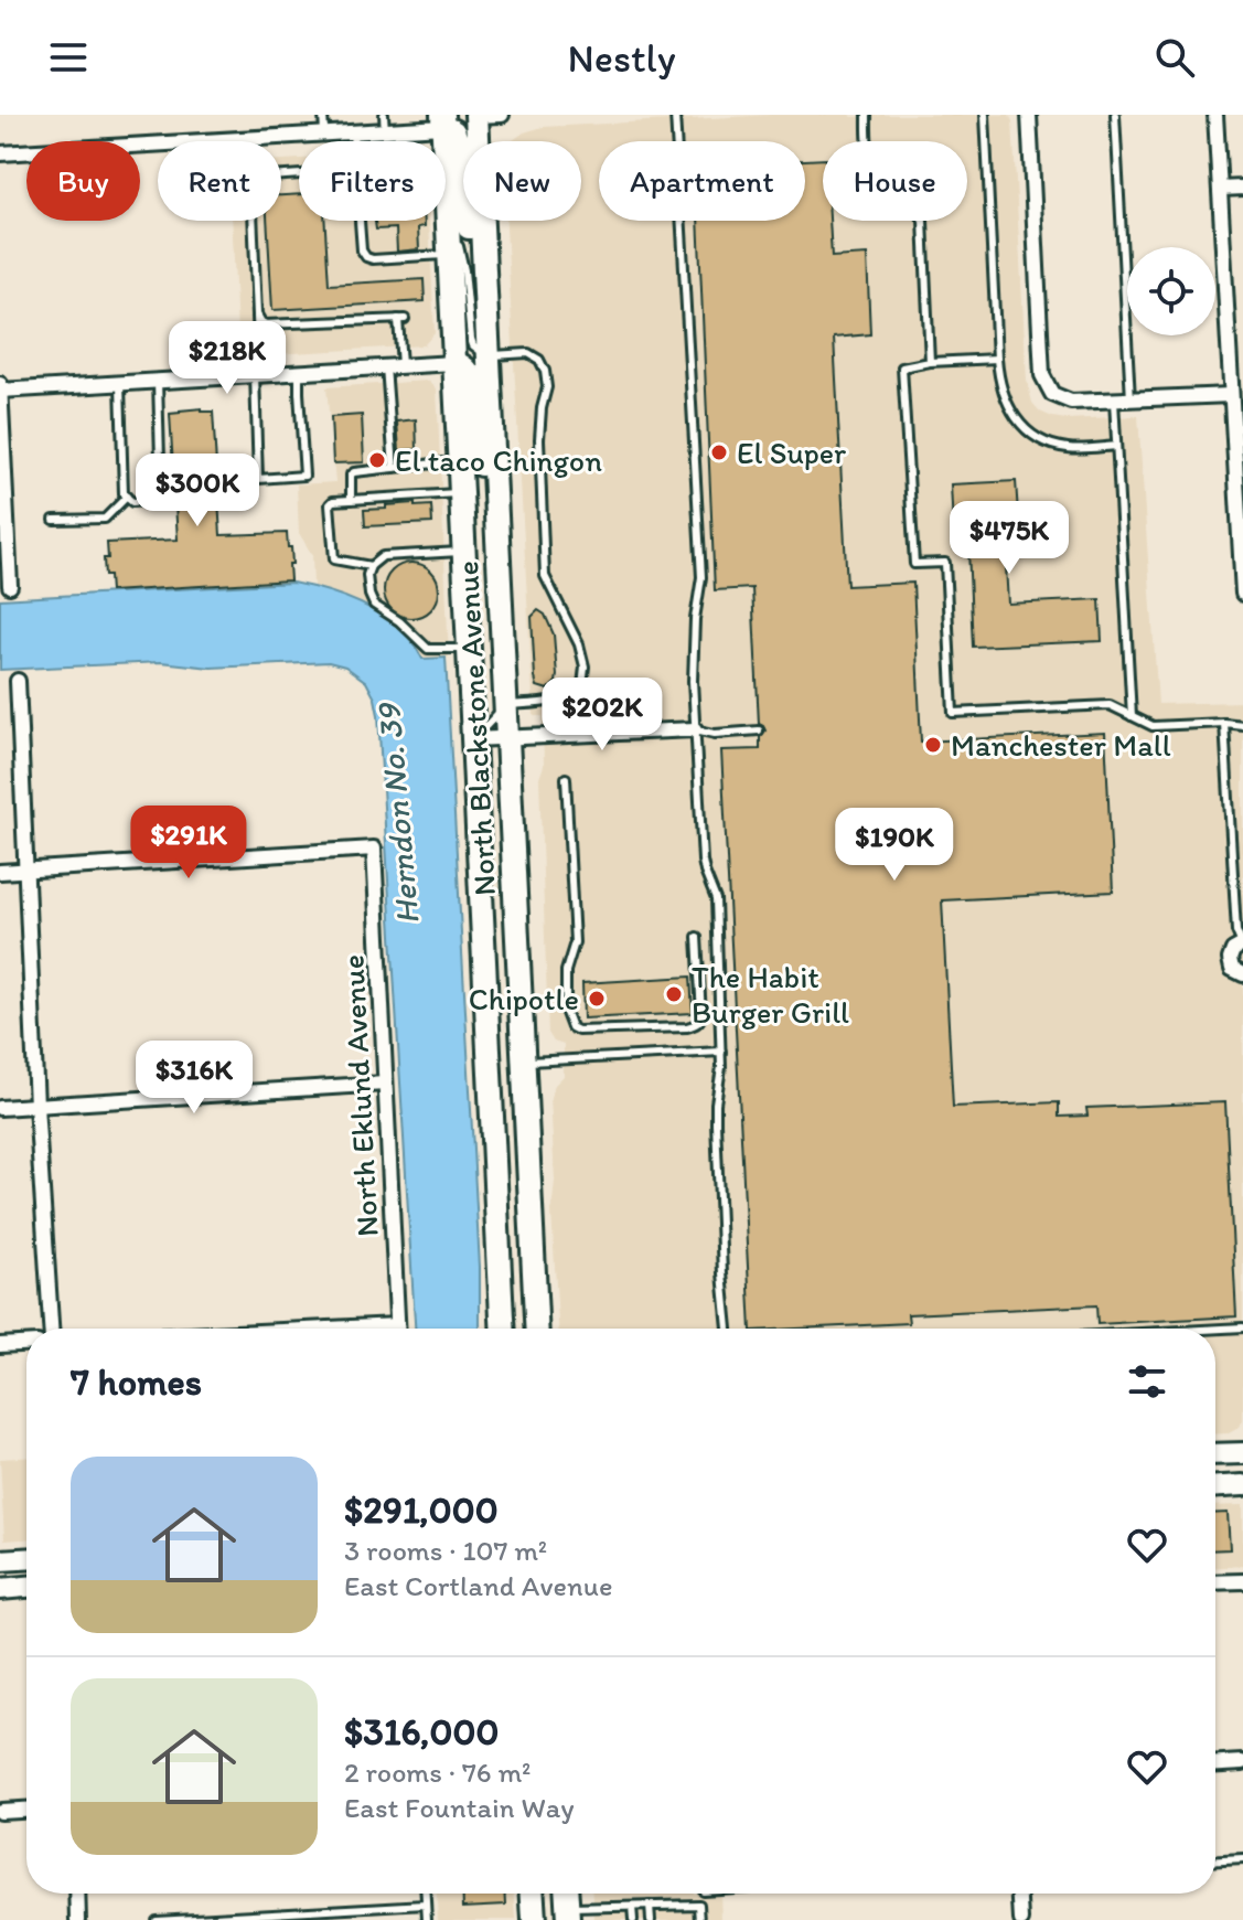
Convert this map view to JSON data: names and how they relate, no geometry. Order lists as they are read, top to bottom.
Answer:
{
  "streets": {
    "main road": ["North Blackstone Avenue"],
    "street": ["North Eklund Avenue"]
  },
  "water": ["Herndon No. 39"],
  "places": [
    "El Super",
    "El taco Chingon",
    "Manchester Mall",
    "The Habit Burger Grill",
    "Chipotle"
  ],
  "page": {
    "header": "Nestly",
    "chip": [
      "Buy",
      "Rent",
      "Filters",
      "New",
      "Apartment",
      "House"
    ],
    "price": [
      "$218K",
      "$300K",
      "$475K",
      "$202K",
      "$291K",
      "$190K",
      "$316K"
    ],
    "heading": "7 homes",
    "list": [
      {
        "name": "$291,000",
        "note": "3 rooms · 107 m² · East Cortland Avenue"
      },
      {
        "name": "$316,000",
        "note": "2 rooms · 76 m² · East Fountain Way"
      }
    ]
  }
}
